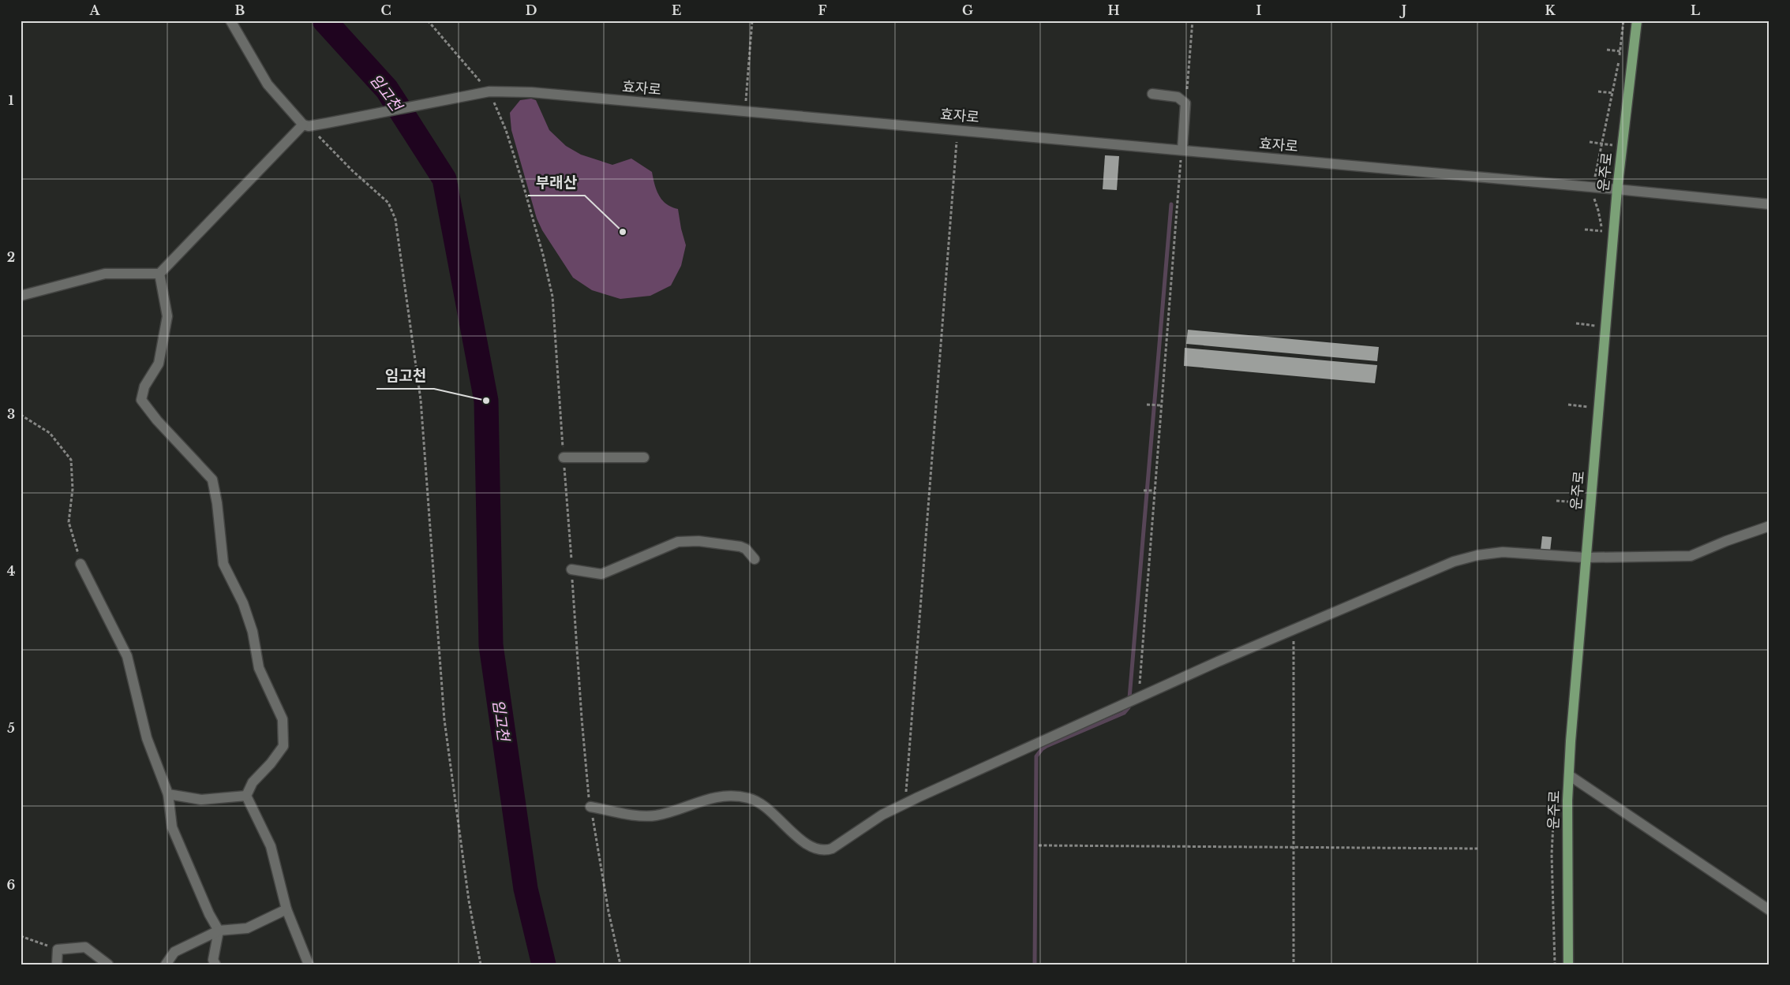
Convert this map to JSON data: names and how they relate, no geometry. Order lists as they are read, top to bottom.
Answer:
{
  "streets": {
    "main road": ["운주로"],
    "street": ["효자로"]
  },
  "crossings": [
    ["효자로", "운주로"]
  ],
  "water": ["임고천"],
  "places": ["부래산", "임고천"],
  "grid": {
    "columns": [
      "A",
      "B",
      "C",
      "D",
      "E",
      "F",
      "G",
      "H",
      "I",
      "J",
      "K",
      "L"
    ],
    "rows": [
      "1",
      "2",
      "3",
      "4",
      "5",
      "6"
    ]
  }
}
